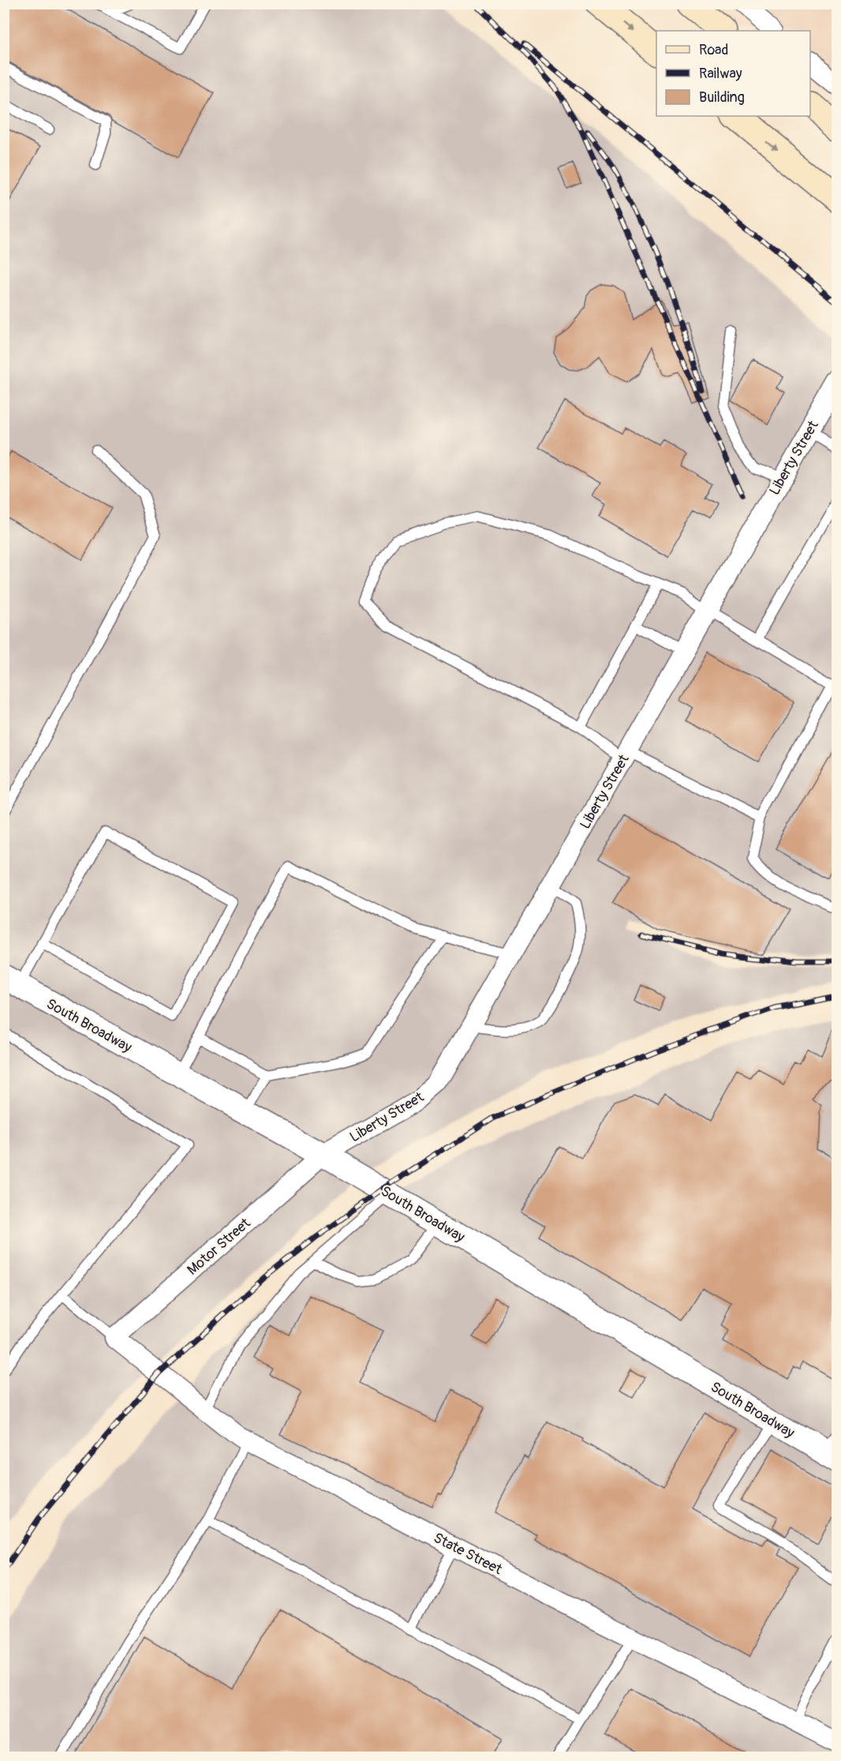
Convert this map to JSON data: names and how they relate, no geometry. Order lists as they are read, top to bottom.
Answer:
{
  "streets": {
    "street": [
      "Liberty Street",
      "South Broadway",
      "Motor Street",
      "State Street"
    ]
  },
  "crossings": [
    ["Liberty Street", "South Broadway"],
    ["Liberty Street", "Motor Street"],
    ["South Broadway", "Motor Street"],
    ["Motor Street", "State Street"]
  ],
  "legend": ["Road", "Railway", "Building"]
}
